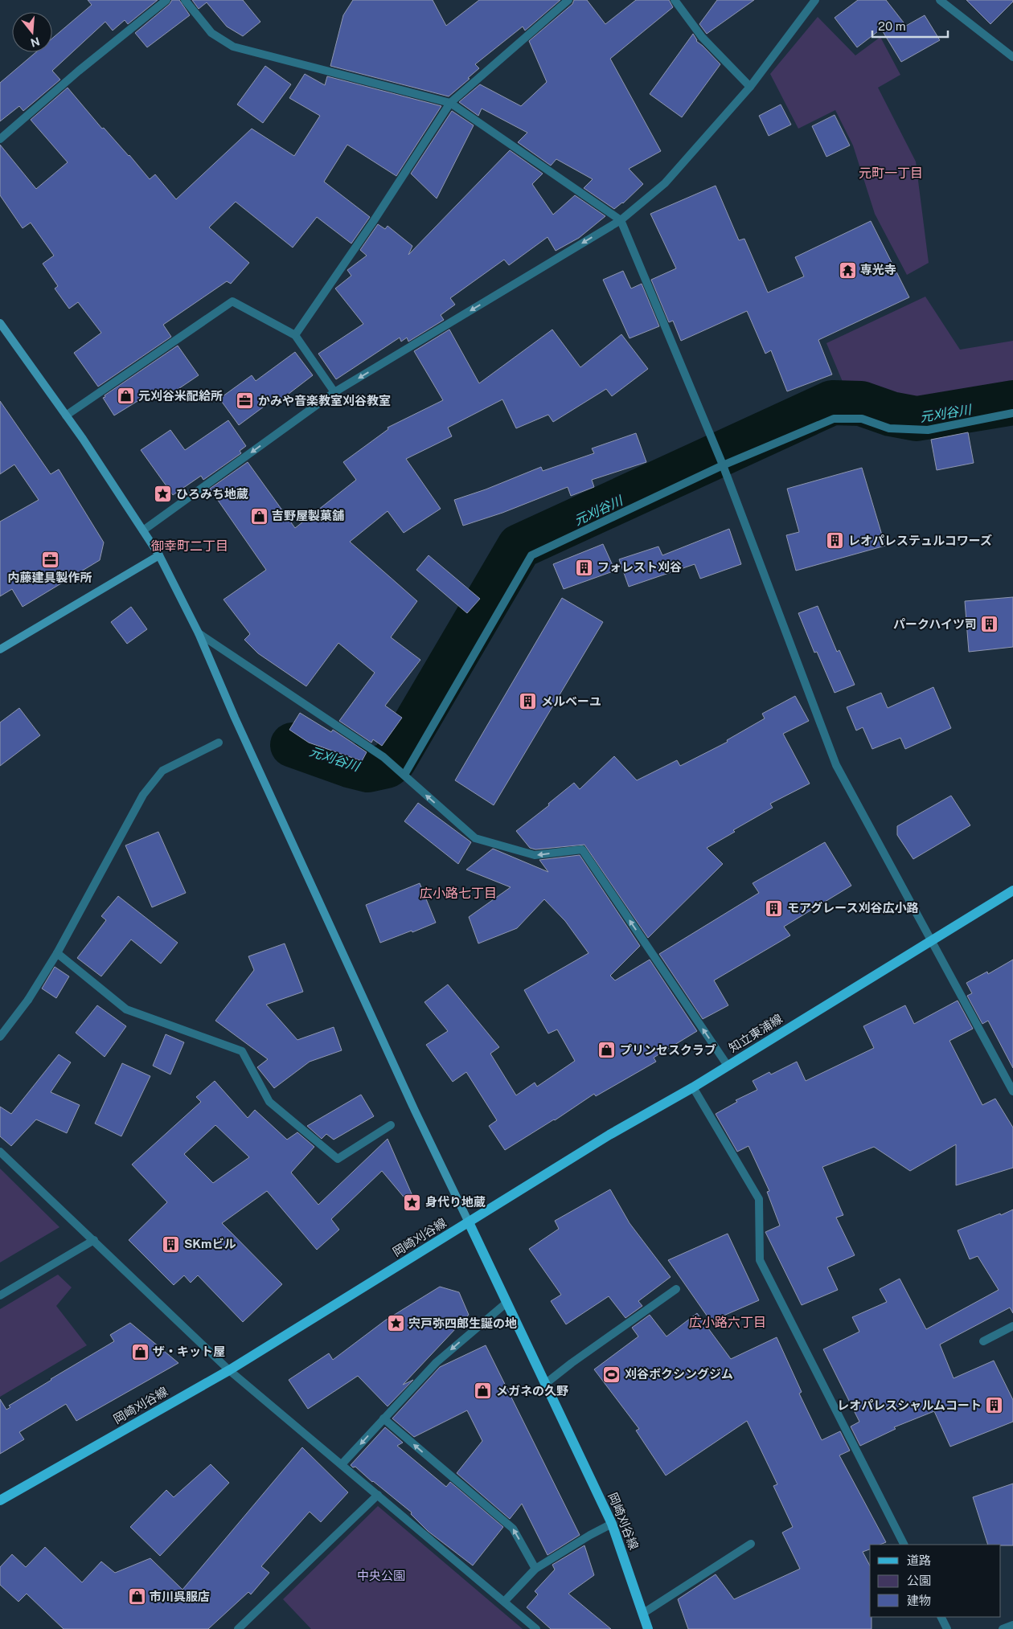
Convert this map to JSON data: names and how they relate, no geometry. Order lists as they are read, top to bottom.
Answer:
{
  "streets": {
    "main road": ["知立東浦線", "岡崎刈谷線"]
  },
  "crossings": [
    ["知立東浦線", "岡崎刈谷線"]
  ],
  "districts": [
    "元町一丁目",
    "御幸町二丁目",
    "広小路七丁目",
    "広小路六丁目"
  ],
  "water": ["元刈谷川"],
  "parks": ["中央公園"],
  "places": {
    "temple": ["専光寺"],
    "shop": [
      "元刈谷米配給所",
      "吉野屋製菓舗",
      "プリンセスクラブ",
      "ザ・キット屋",
      "メガネの久野",
      "市川呉服店"
    ],
    "office": ["かみや音楽教室刈谷教室", "内藤建具製作所"],
    "place": ["ひろみち地蔵", "身代り地蔵", "宍戸弥四郎生誕の地"],
    "building": [
      "レオパレステュルコワーズ",
      "フォレスト刈谷",
      "パークハイツ司",
      "メルベーユ",
      "モアグレース刈谷広小路",
      "SKmビル",
      "レオパレスシャルムコート"
    ],
    "sports": ["刈谷ボクシングジム"]
  },
  "legend": ["道路", "公園", "建物"],
  "scale_bar": "20 m",
  "north": "bottom"
}
